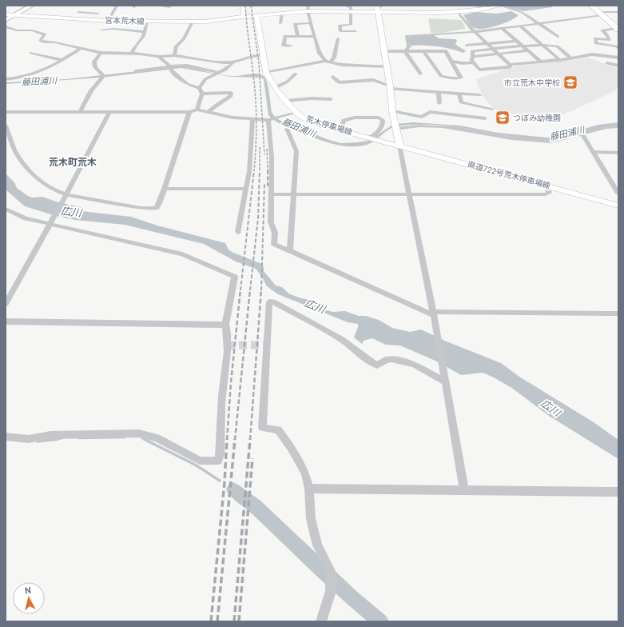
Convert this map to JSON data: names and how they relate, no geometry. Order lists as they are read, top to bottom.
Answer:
{
  "streets": {
    "main road": ["宮本荒木線", "荒木停車場線", "県道722号荒木停車場線"]
  },
  "crossings": [
    ["荒木停車場線", "県道722号荒木停車場線"]
  ],
  "districts": ["荒木町荒木"],
  "water": ["藤田浦川", "広川"],
  "places": {
    "school or university": ["市立荒木中学校", "つぼみ幼稚園"]
  },
  "north": "top"
}
